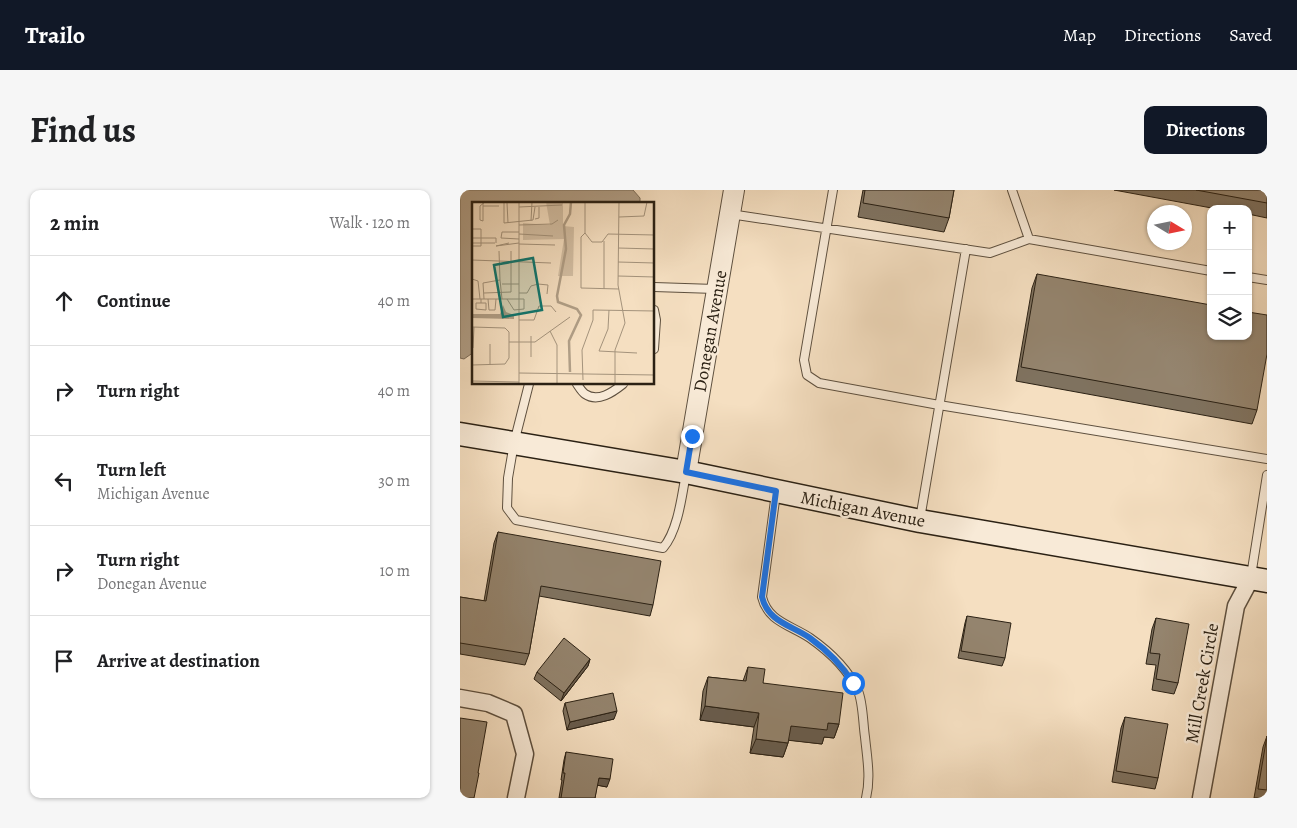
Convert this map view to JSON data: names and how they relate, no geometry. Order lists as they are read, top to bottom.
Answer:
{
  "streets": {
    "main road": ["Michigan Avenue"],
    "street": ["Donegan Avenue", "Mill Creek Circle"]
  },
  "crossings": [
    ["Donegan Avenue", "Michigan Avenue"],
    ["Michigan Avenue", "Mill Creek Circle"]
  ],
  "north": "right",
  "page": {
    "header": "Trailo",
    "nav": ["Map", "Directions", "Saved"],
    "title": "Find us",
    "buttons": "Directions",
    "heading": ["2 min", "Walk · 120 m"],
    "map_buttons": ["+", "−"],
    "list": [
      ["Continue", "40 m"],
      ["Turn right", "40 m"],
      ["Turn left", "Michigan Avenue", "30 m"],
      ["Turn right", "Donegan Avenue", "10 m"],
      "Arrive at destination"
    ]
  }
}
